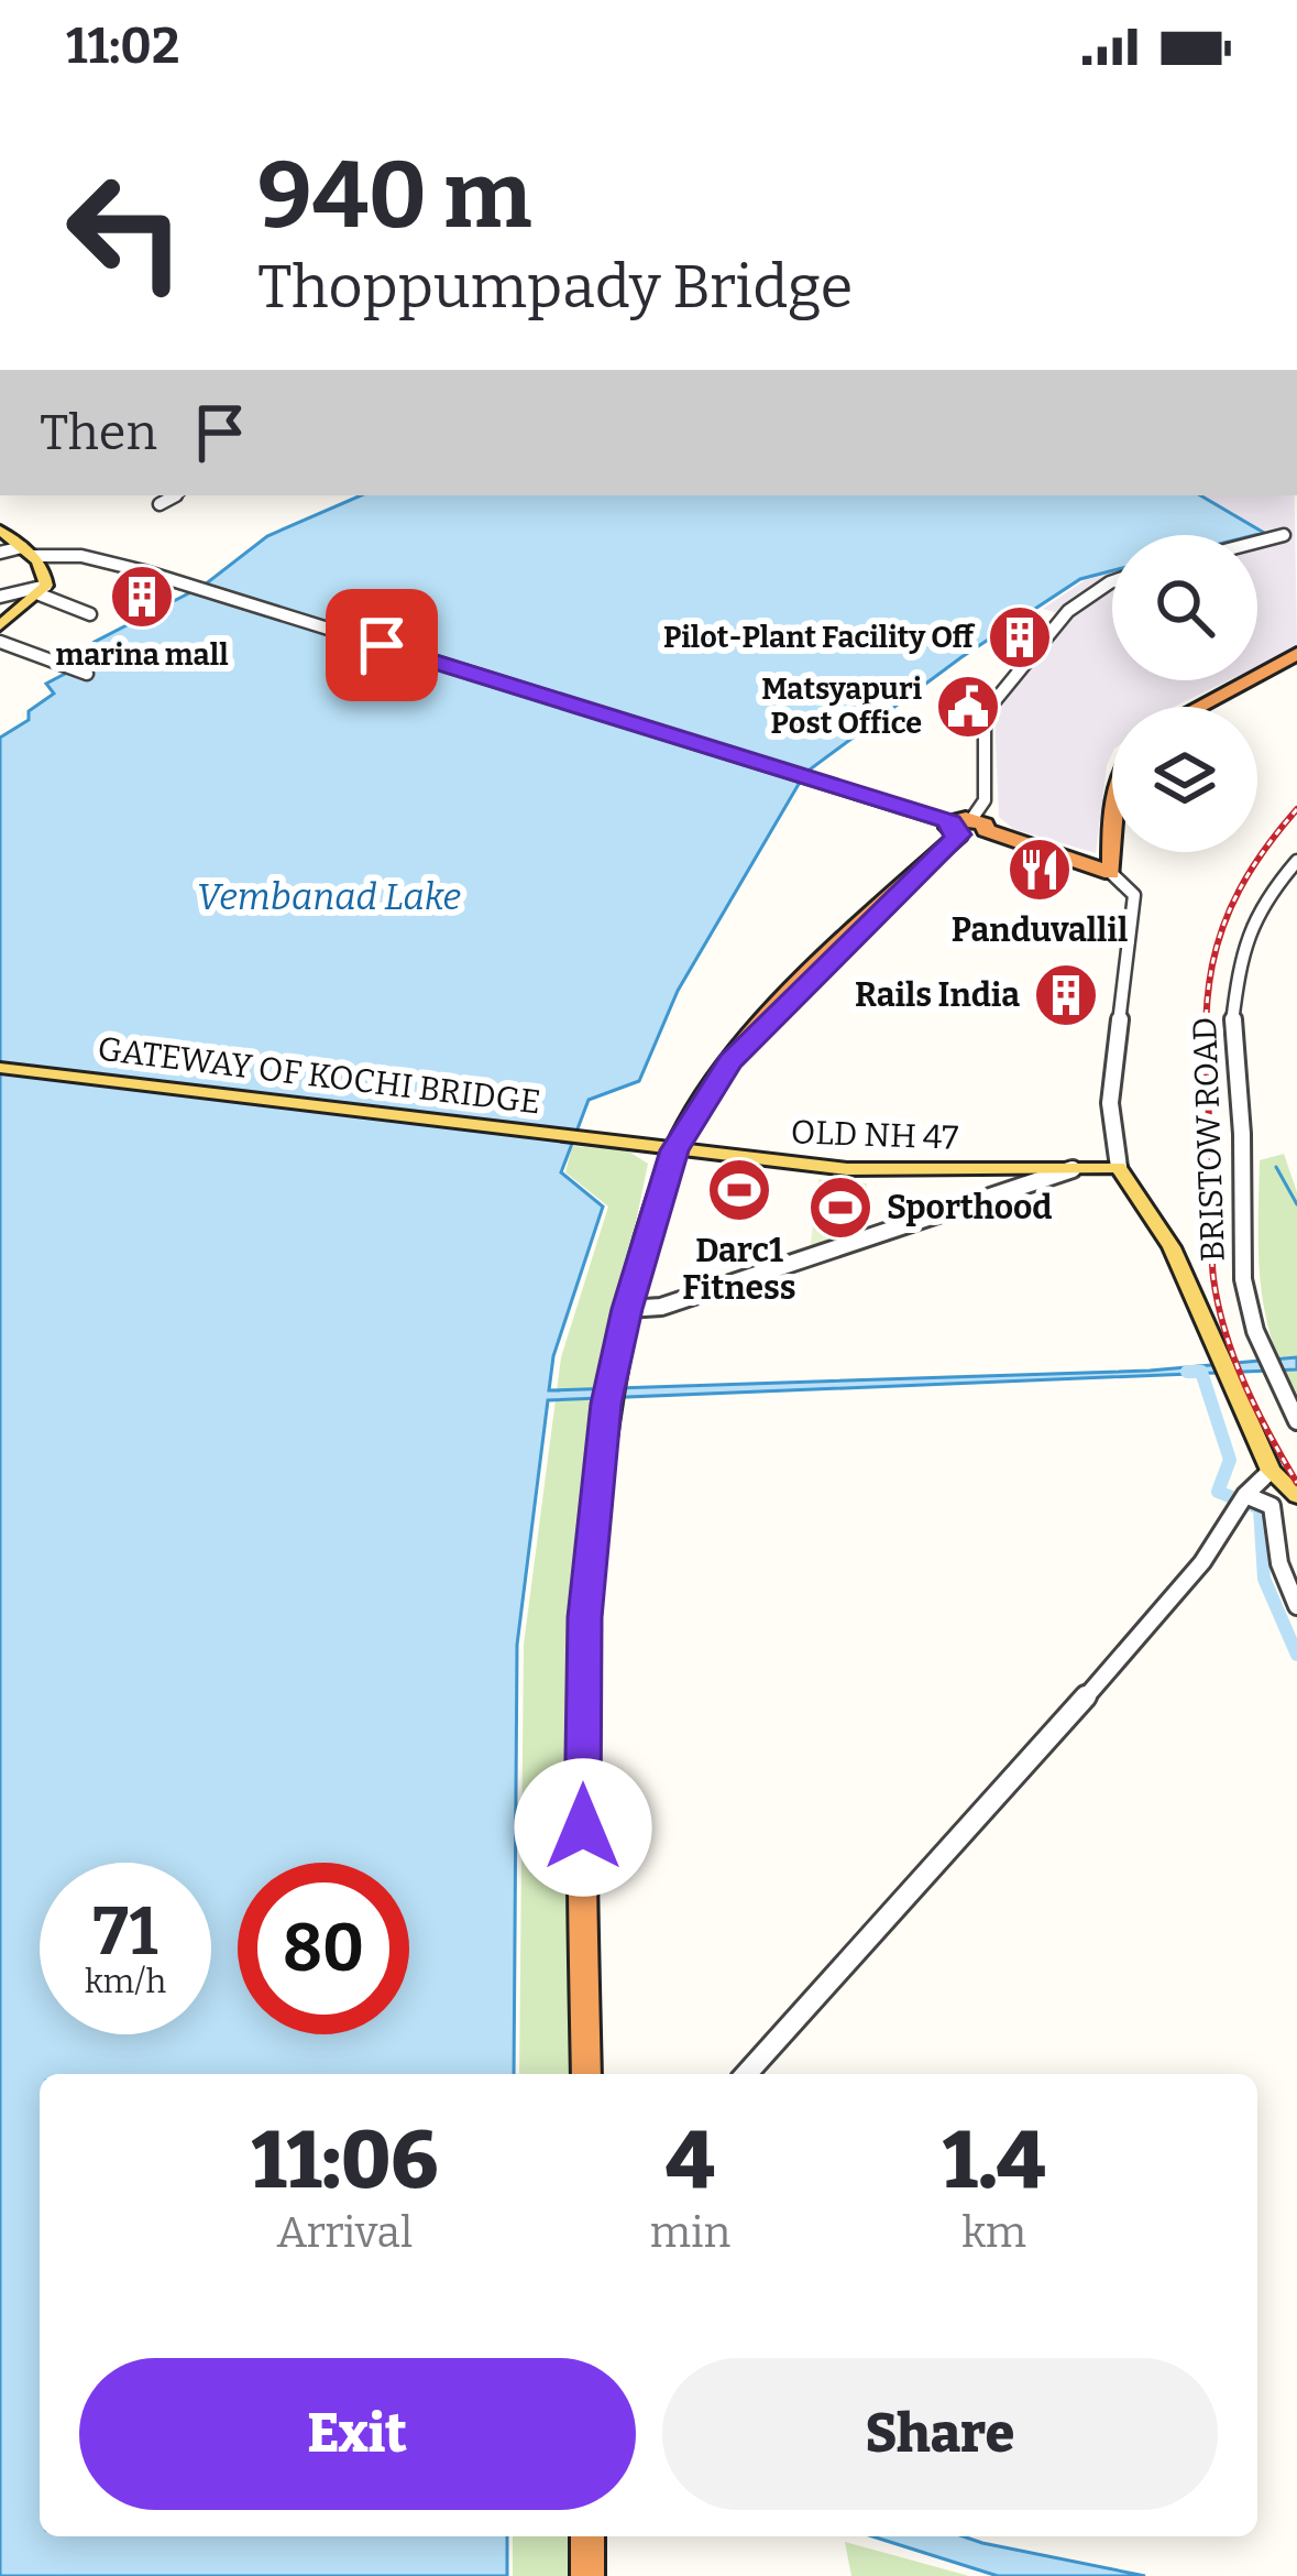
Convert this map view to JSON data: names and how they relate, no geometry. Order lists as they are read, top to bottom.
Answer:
{
  "streets": {
    "main road": ["GATEWAY OF KOCHI BRIDGE", "OLD NH 47"],
    "street": ["BRISTOW ROAD"]
  },
  "crossings": [
    ["GATEWAY OF KOCHI BRIDGE", "OLD NH 47"]
  ],
  "water": ["Vembanad Lake"],
  "places": {
    "building": ["marina mall", "Pilot-Plant Facility Off", "Rails India"],
    "public building": ["Matsyapuri Post Office"],
    "restaurant": ["Panduvallil"],
    "sports": ["Darc1 Fitness", "Sporthood"]
  },
  "page": {
    "status": "11:02",
    "turn": ["940 m", "Thoppumpady Bridge"],
    "then": "Then",
    "speed": "71 km/h",
    "limit": "80",
    "eta": [
      "11:06",
      "Arrival",
      "4",
      "min",
      "1.4",
      "km"
    ],
    "buttons": ["Exit", "Share"]
  }
}
